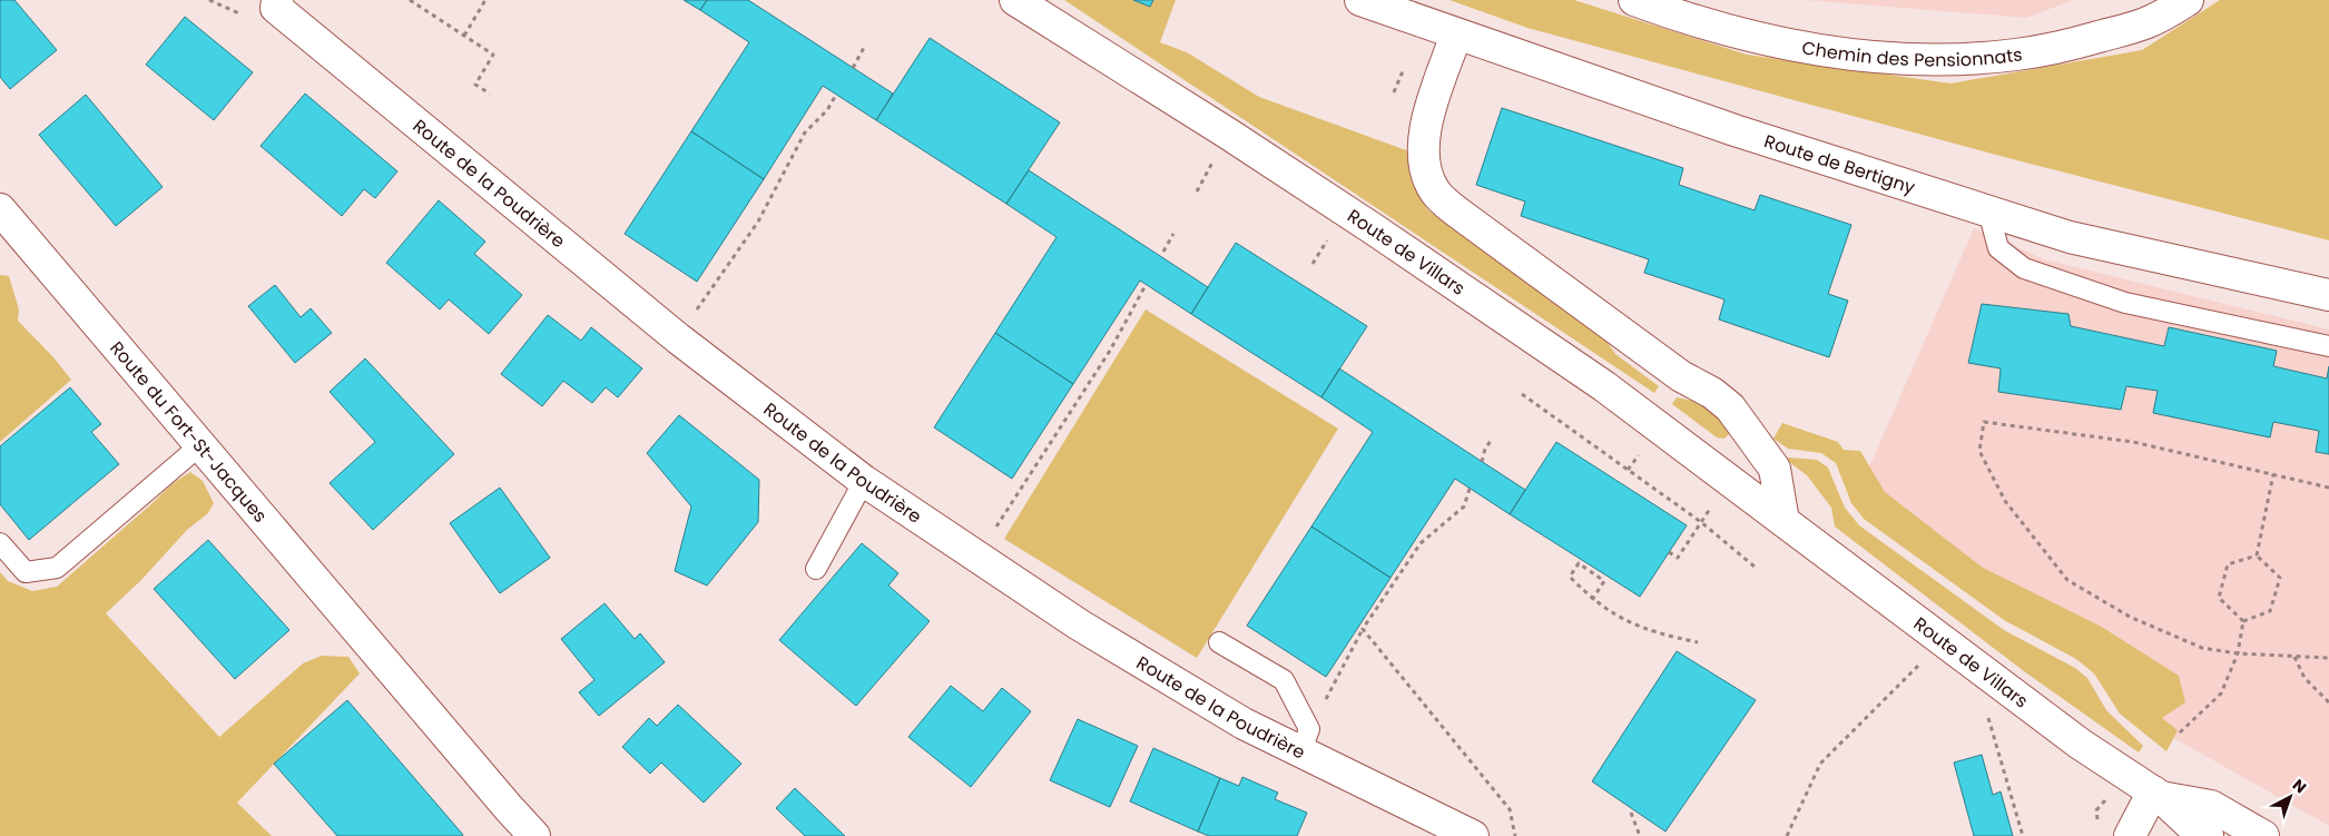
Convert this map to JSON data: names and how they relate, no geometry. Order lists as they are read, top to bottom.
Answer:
{
  "streets": {
    "street": [
      "Chemin des Pensionnats",
      "Route de Bertigny",
      "Route de la Poudrière",
      "Route de Villars",
      "Route du Fort-St-Jacques"
    ]
  },
  "north": "top right"
}
